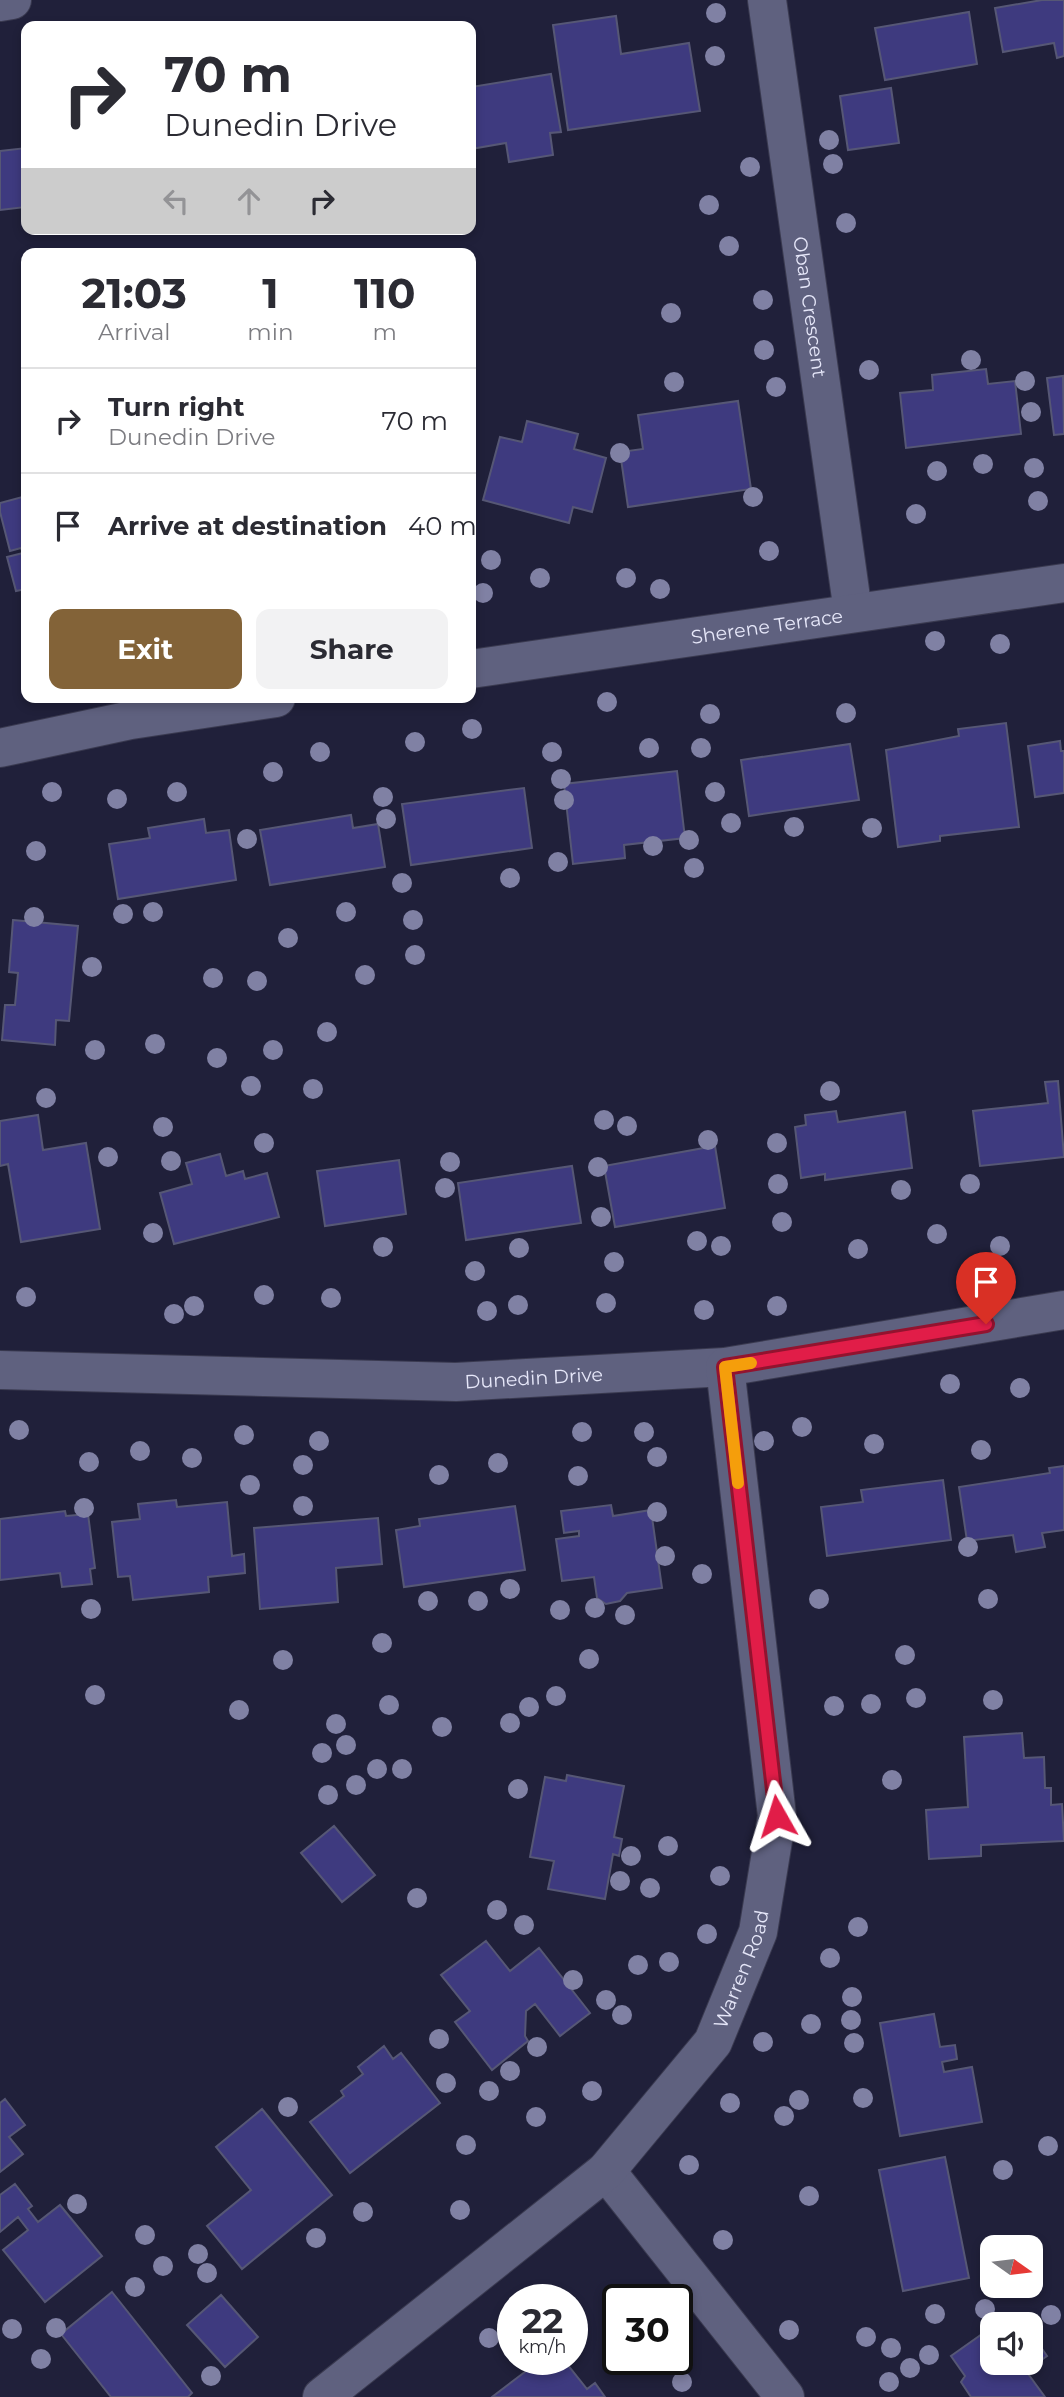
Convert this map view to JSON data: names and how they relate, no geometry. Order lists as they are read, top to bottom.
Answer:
{
  "streets": {
    "street": [
      "Oban Crescent",
      "Sherene Terrace",
      "Dunedin Drive",
      "Warren Road"
    ]
  },
  "crossings": [
    ["Oban Crescent", "Sherene Terrace"],
    ["Dunedin Drive", "Warren Road"]
  ],
  "north": "right",
  "page": {
    "turn": ["70 m", "Dunedin Drive"],
    "eta": [
      "21:03",
      "Arrival",
      "1",
      "min",
      "110",
      "m"
    ],
    "list": [
      {
        "name": "Turn right",
        "note": "Dunedin Drive",
        "value": "70 m"
      },
      {
        "name": "Arrive at destination",
        "value": "40 m"
      }
    ],
    "buttons": ["Exit", "Share"],
    "speed": "22 km/h",
    "limit": "30"
  }
}
